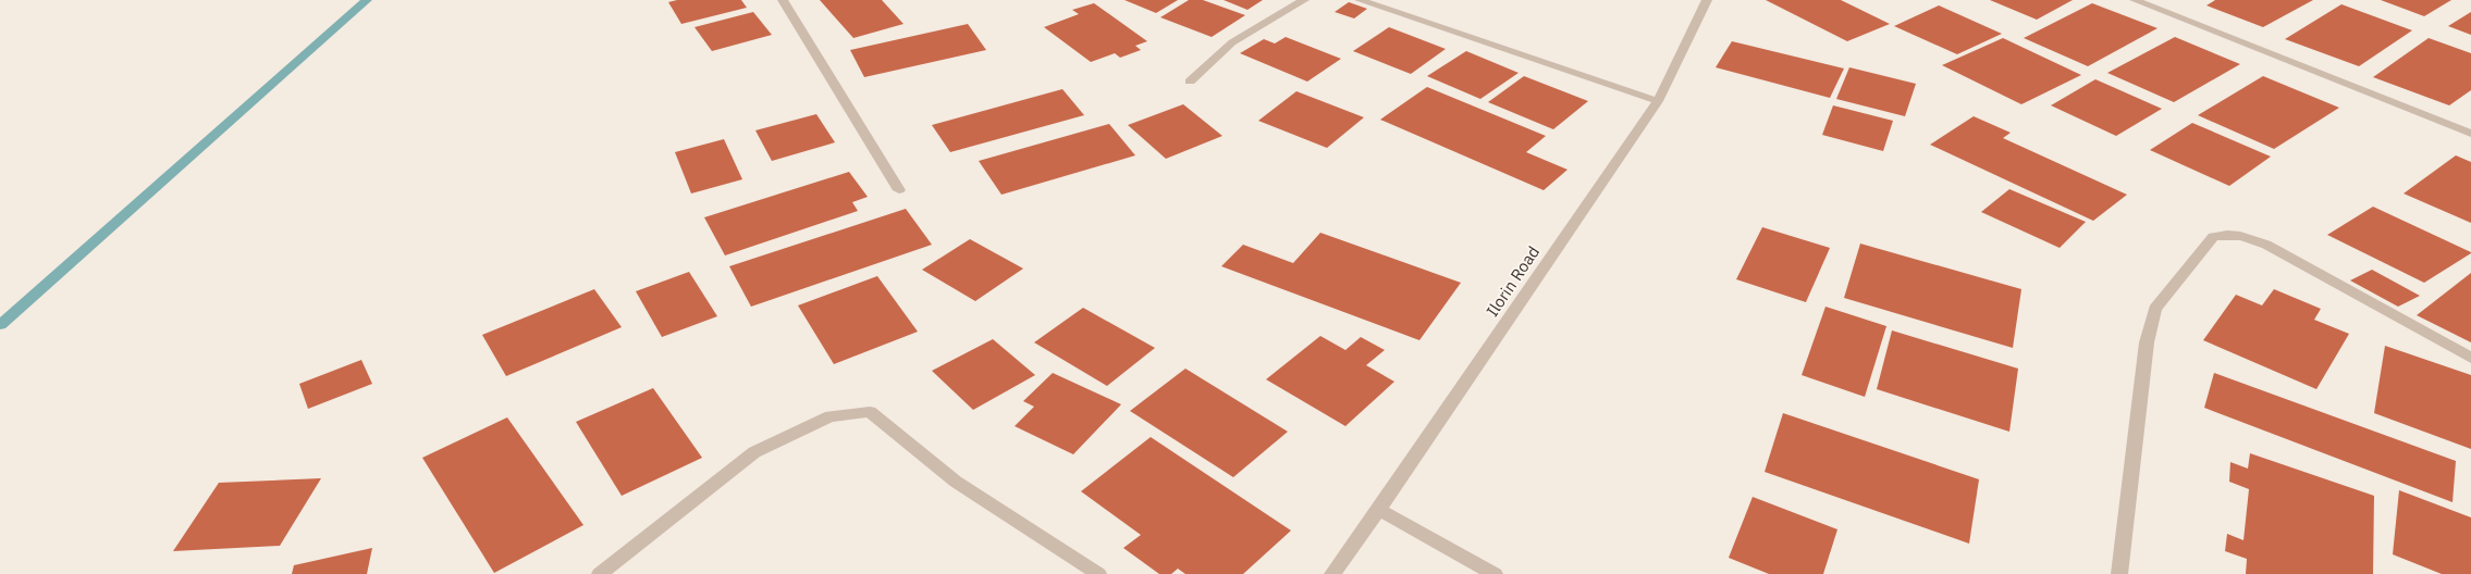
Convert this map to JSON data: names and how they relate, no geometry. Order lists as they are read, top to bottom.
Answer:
{
  "streets": {
    "street": ["Ilorin Road"]
  }
}
